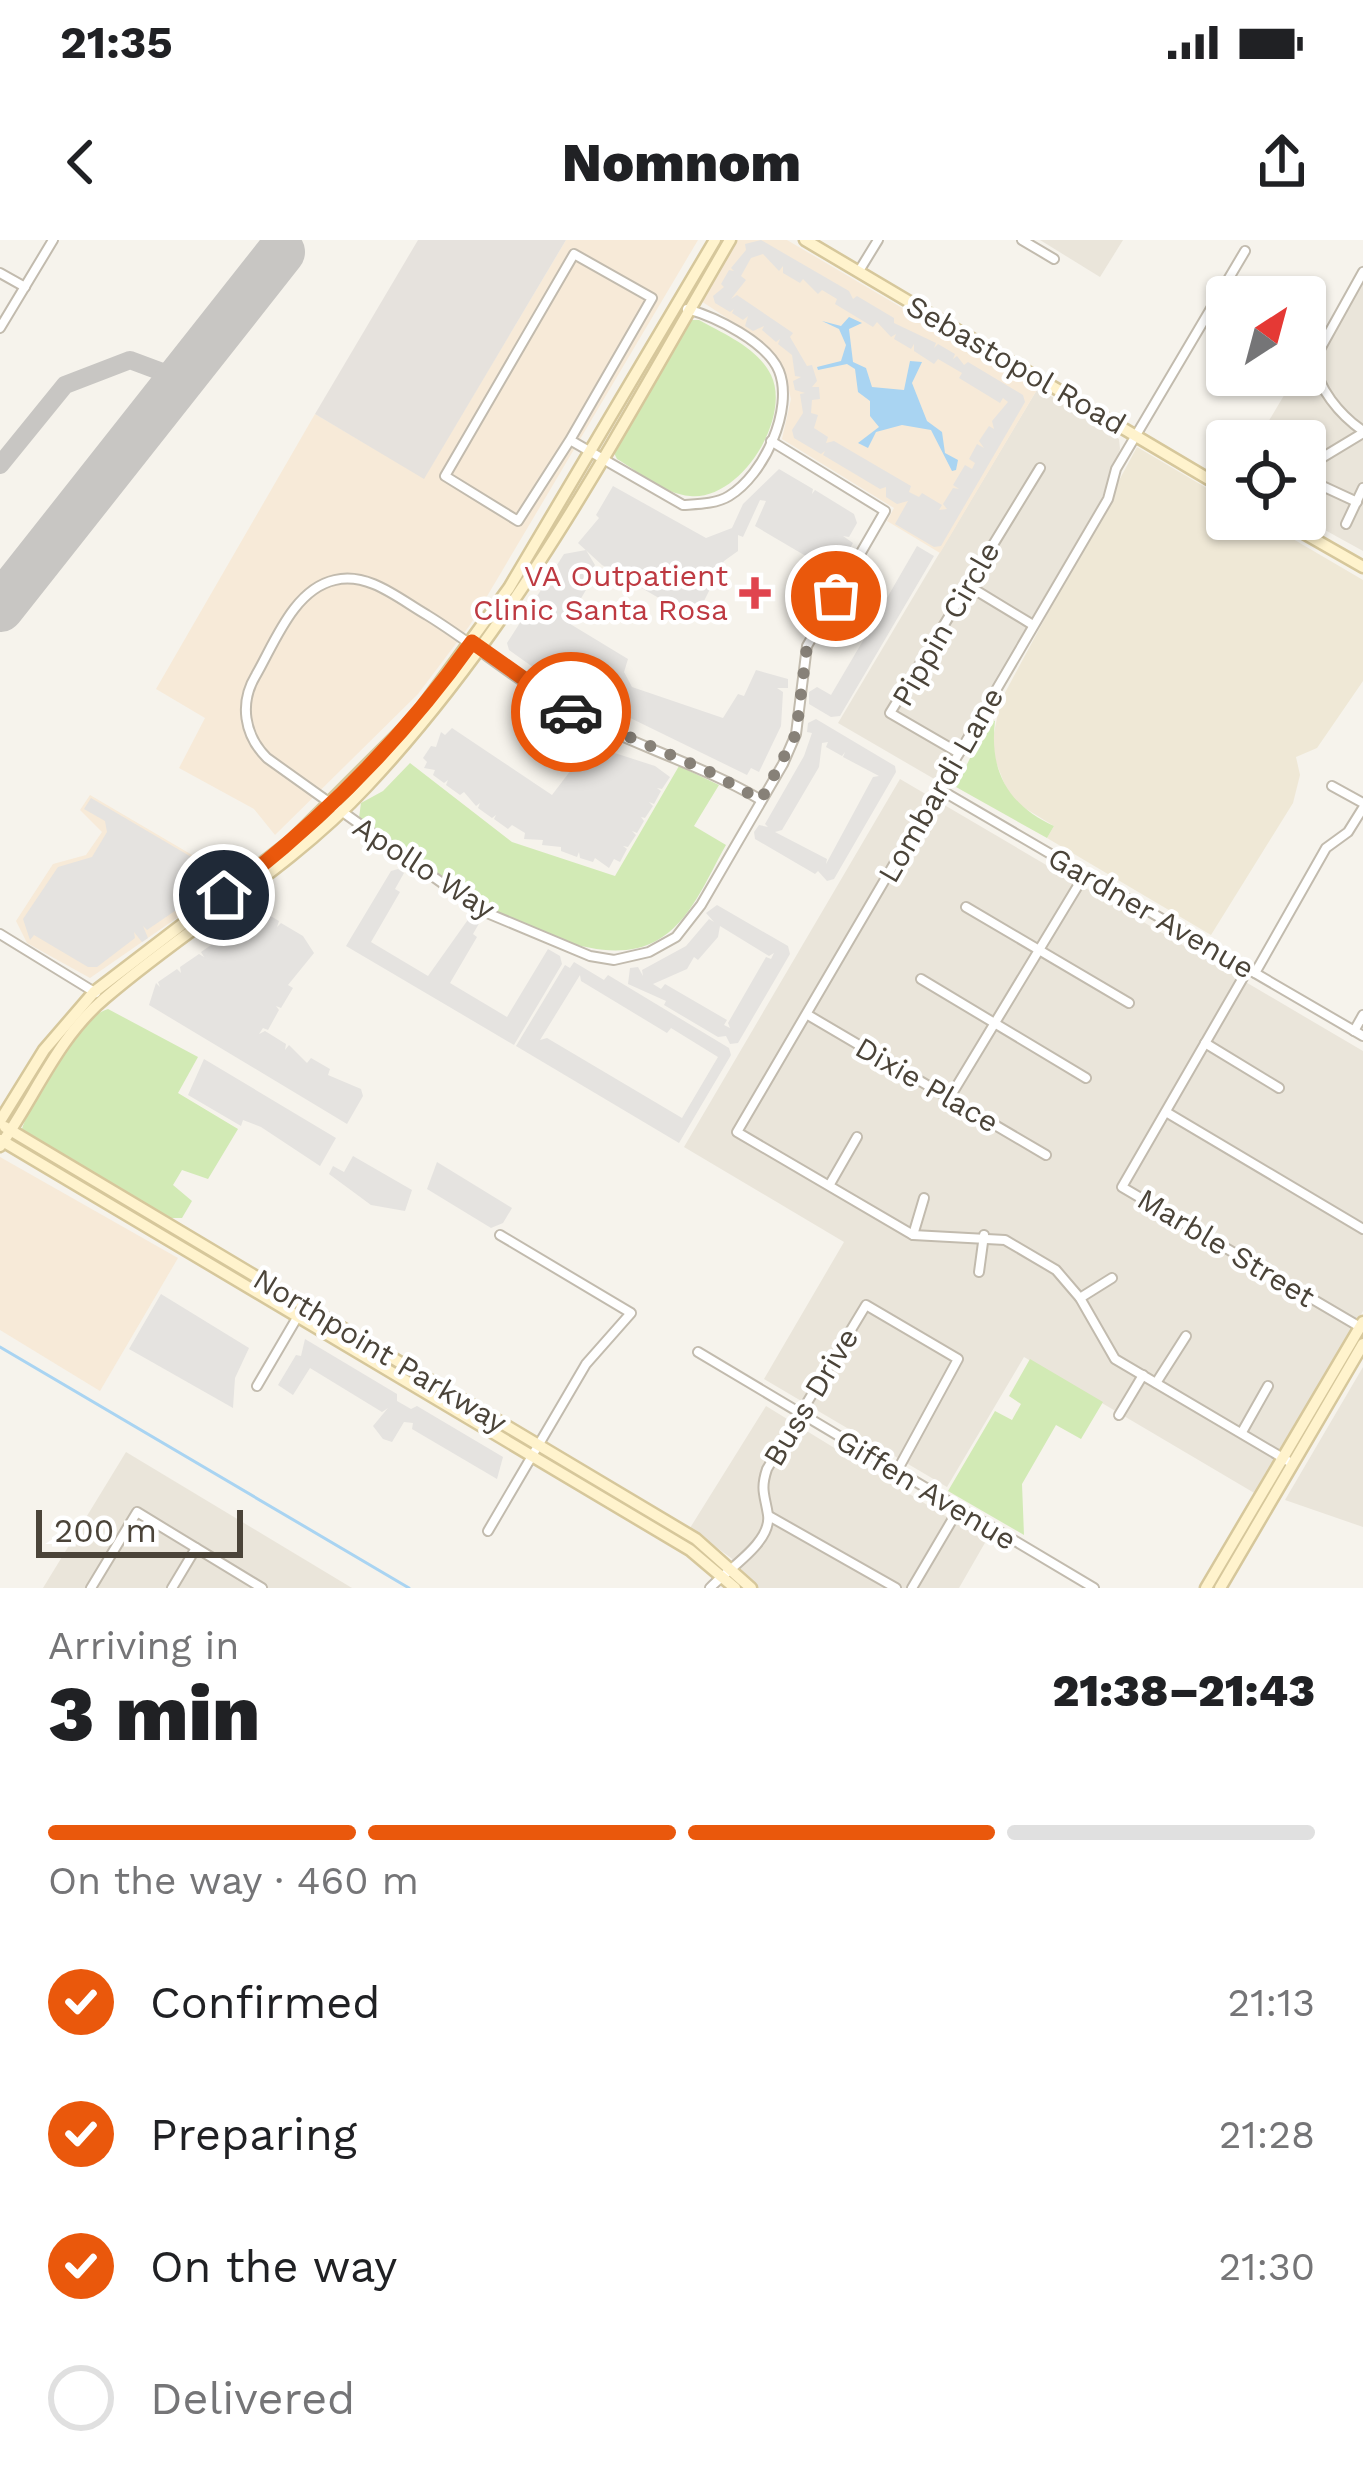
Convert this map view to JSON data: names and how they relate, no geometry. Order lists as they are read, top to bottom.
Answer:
{
  "streets": {
    "street": [
      "Sebastopol Road",
      "Pippin Circle",
      "Lombardi Lane",
      "Apollo Way",
      "Gardner Avenue",
      "Dixie Place",
      "Marble Street",
      "Northpoint Parkway",
      "Buss Drive",
      "Giffen Avenue"
    ]
  },
  "crossings": [
    ["Sebastopol Road", "Lombardi Lane"],
    ["Pippin Circle", "Lombardi Lane"],
    ["Lombardi Lane", "Gardner Avenue"],
    ["Lombardi Lane", "Dixie Place"],
    ["Gardner Avenue", "Marble Street"],
    ["Buss Drive", "Giffen Avenue"]
  ],
  "places": {
    "health": ["VA Outpatient Clinic Santa Rosa"]
  },
  "scale_bar": "200 m",
  "north": "top right",
  "page": {
    "status": "21:35",
    "header": "Nomnom",
    "scale": "200 m",
    "heading": ["3 min", "Arriving in", "21:38–21:43"],
    "bar": "On the way · 460 m",
    "list": [
      ["Confirmed", "21:13"],
      ["Preparing", "21:28"],
      ["On the way", "21:30"],
      "Delivered"
    ]
  }
}
